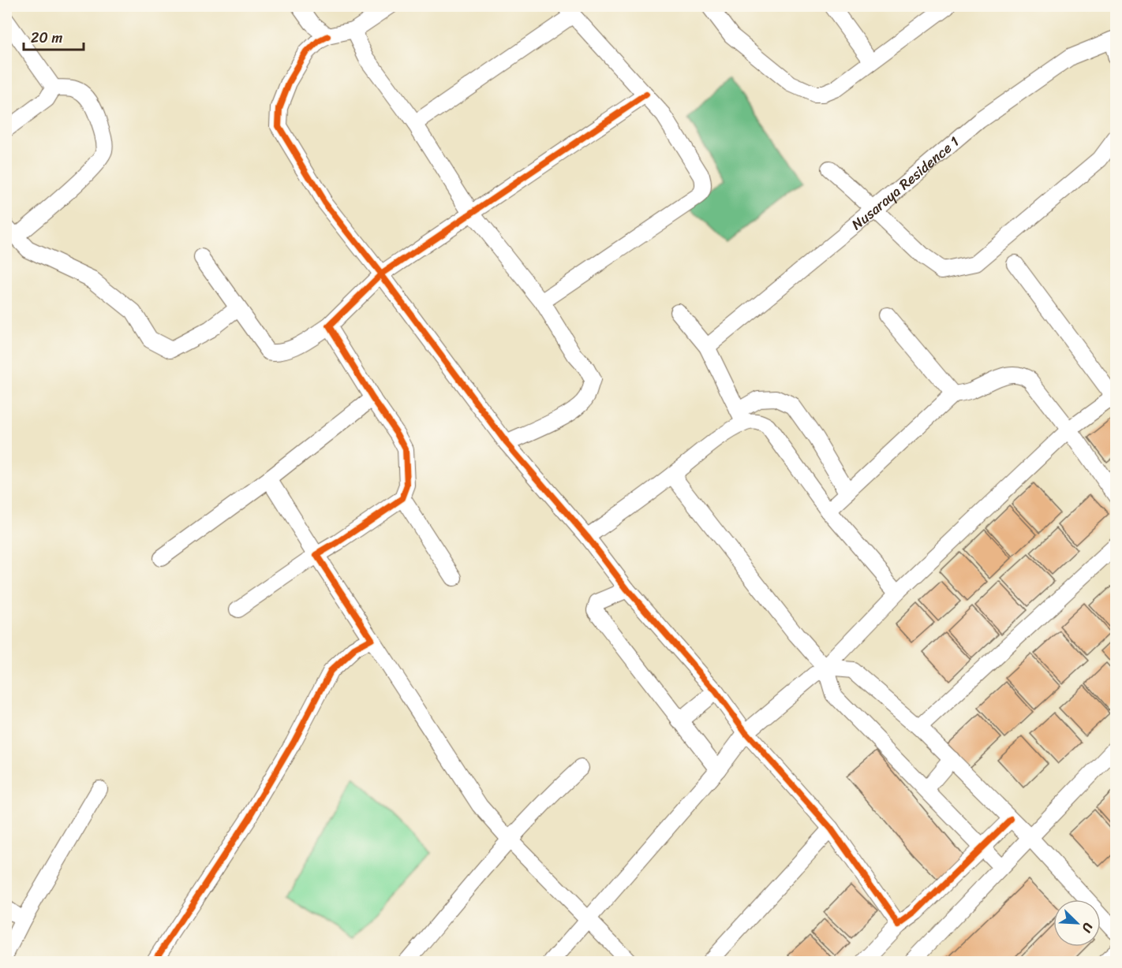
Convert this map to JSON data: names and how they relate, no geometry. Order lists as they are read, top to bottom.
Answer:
{
  "streets": {
    "street": ["Nusaraya Residence 1"]
  },
  "scale_bar": "20 m",
  "north": "bottom right"
}
